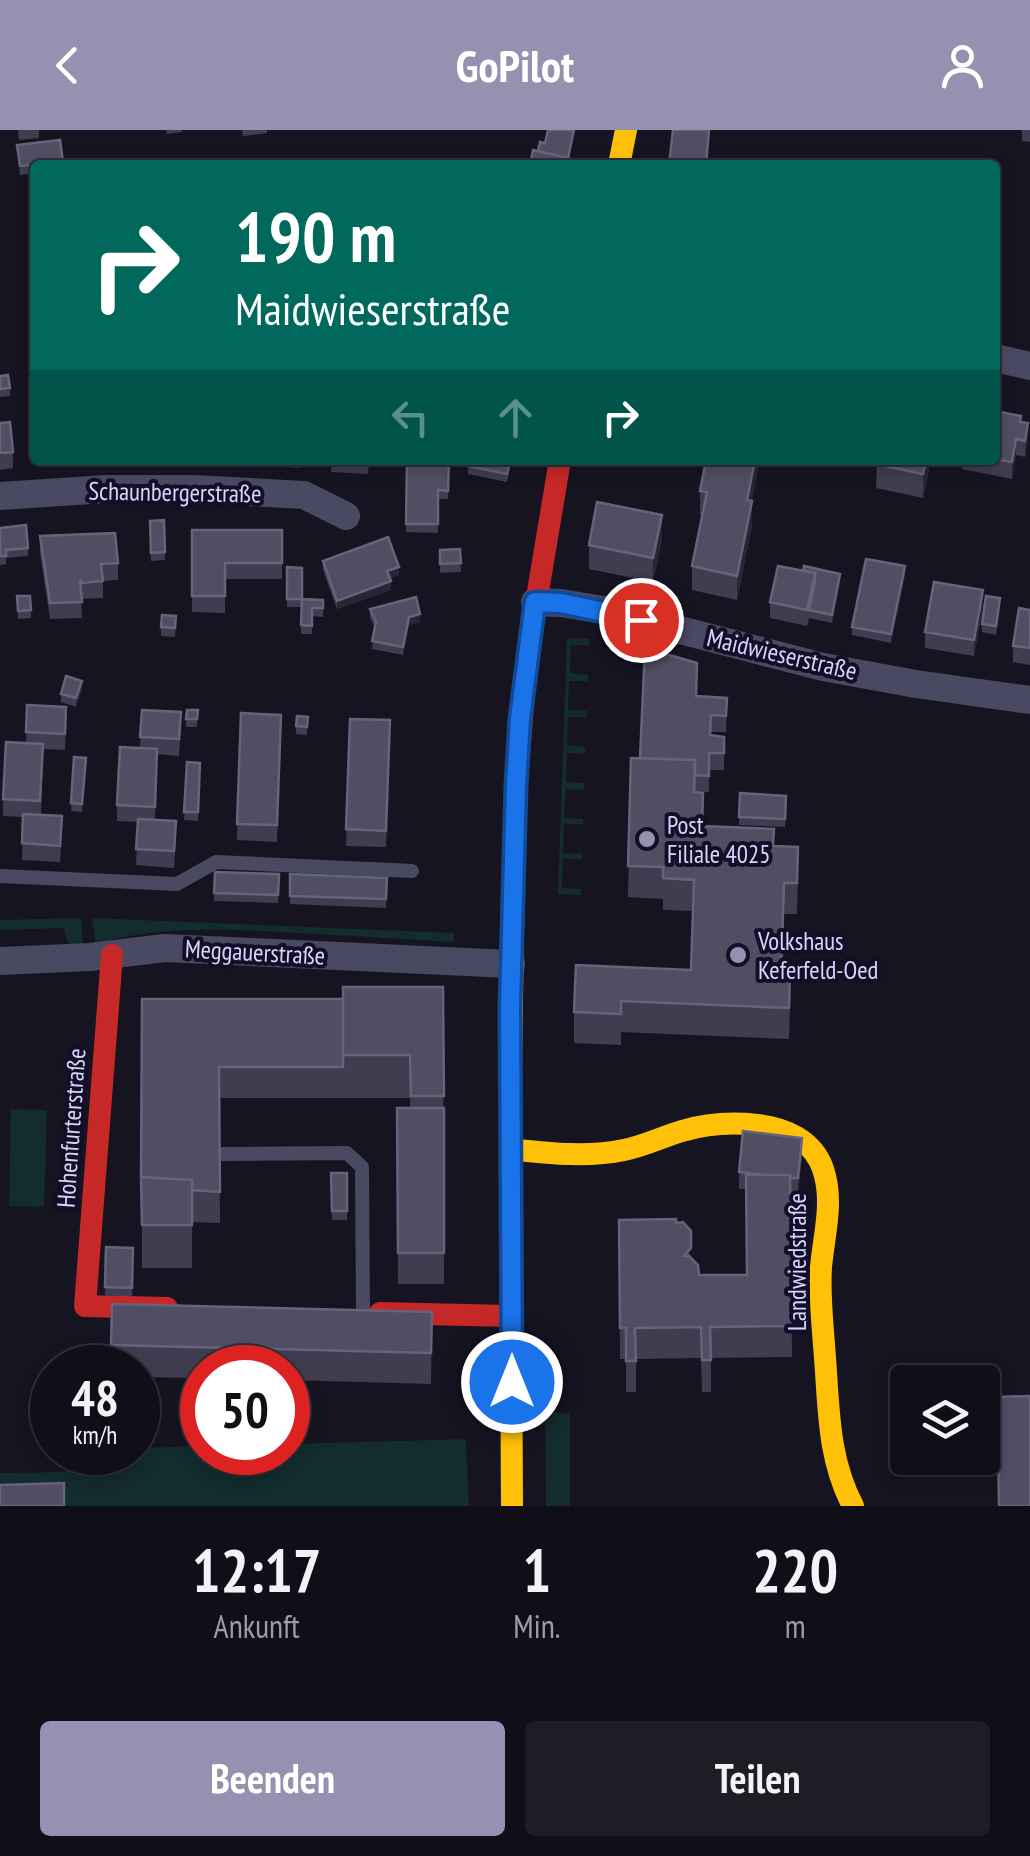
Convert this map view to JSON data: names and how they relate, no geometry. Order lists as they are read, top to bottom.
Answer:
{
  "streets": {
    "street": [
      "Schaunbergerstraße",
      "Maidwieserstraße",
      "Meggauerstraße",
      "Hohenfurterstraße",
      "Landwiedstraße"
    ]
  },
  "crossings": [
    ["Meggauerstraße", "Hohenfurterstraße"]
  ],
  "places": ["Post Filiale 4025", "Volkshaus Keferfeld-Oed"],
  "page": {
    "header": "GoPilot",
    "turn": ["190 m", "Maidwieserstraße"],
    "speed": "48 km/h",
    "limit": "50",
    "eta": [
      "12:17",
      "Ankunft",
      "1",
      "Min.",
      "220",
      "m"
    ],
    "buttons": ["Beenden", "Teilen"]
  }
}
